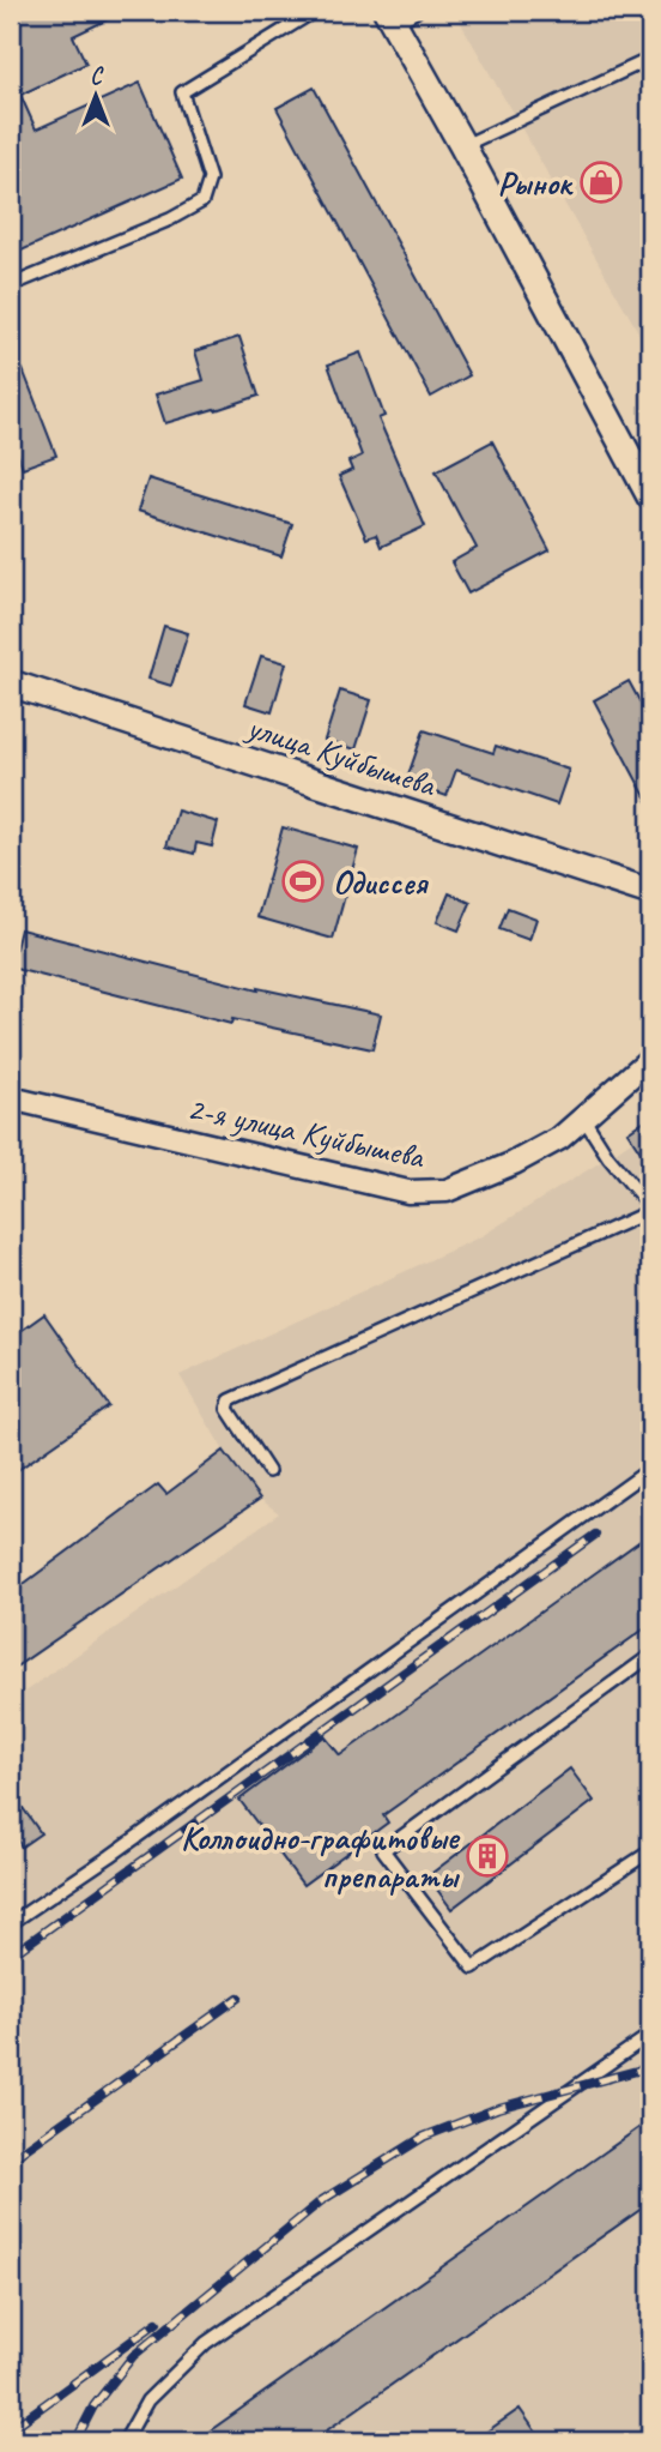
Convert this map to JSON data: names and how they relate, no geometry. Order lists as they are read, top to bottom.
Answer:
{
  "streets": {
    "street": ["улица Куйбышева", "2-я улица Куйбышева"]
  },
  "places": {
    "shop": ["Рынок"],
    "sports": ["Одиссея"],
    "building": ["Коллоидно-графитовые препараты"]
  },
  "north": "top"
}
